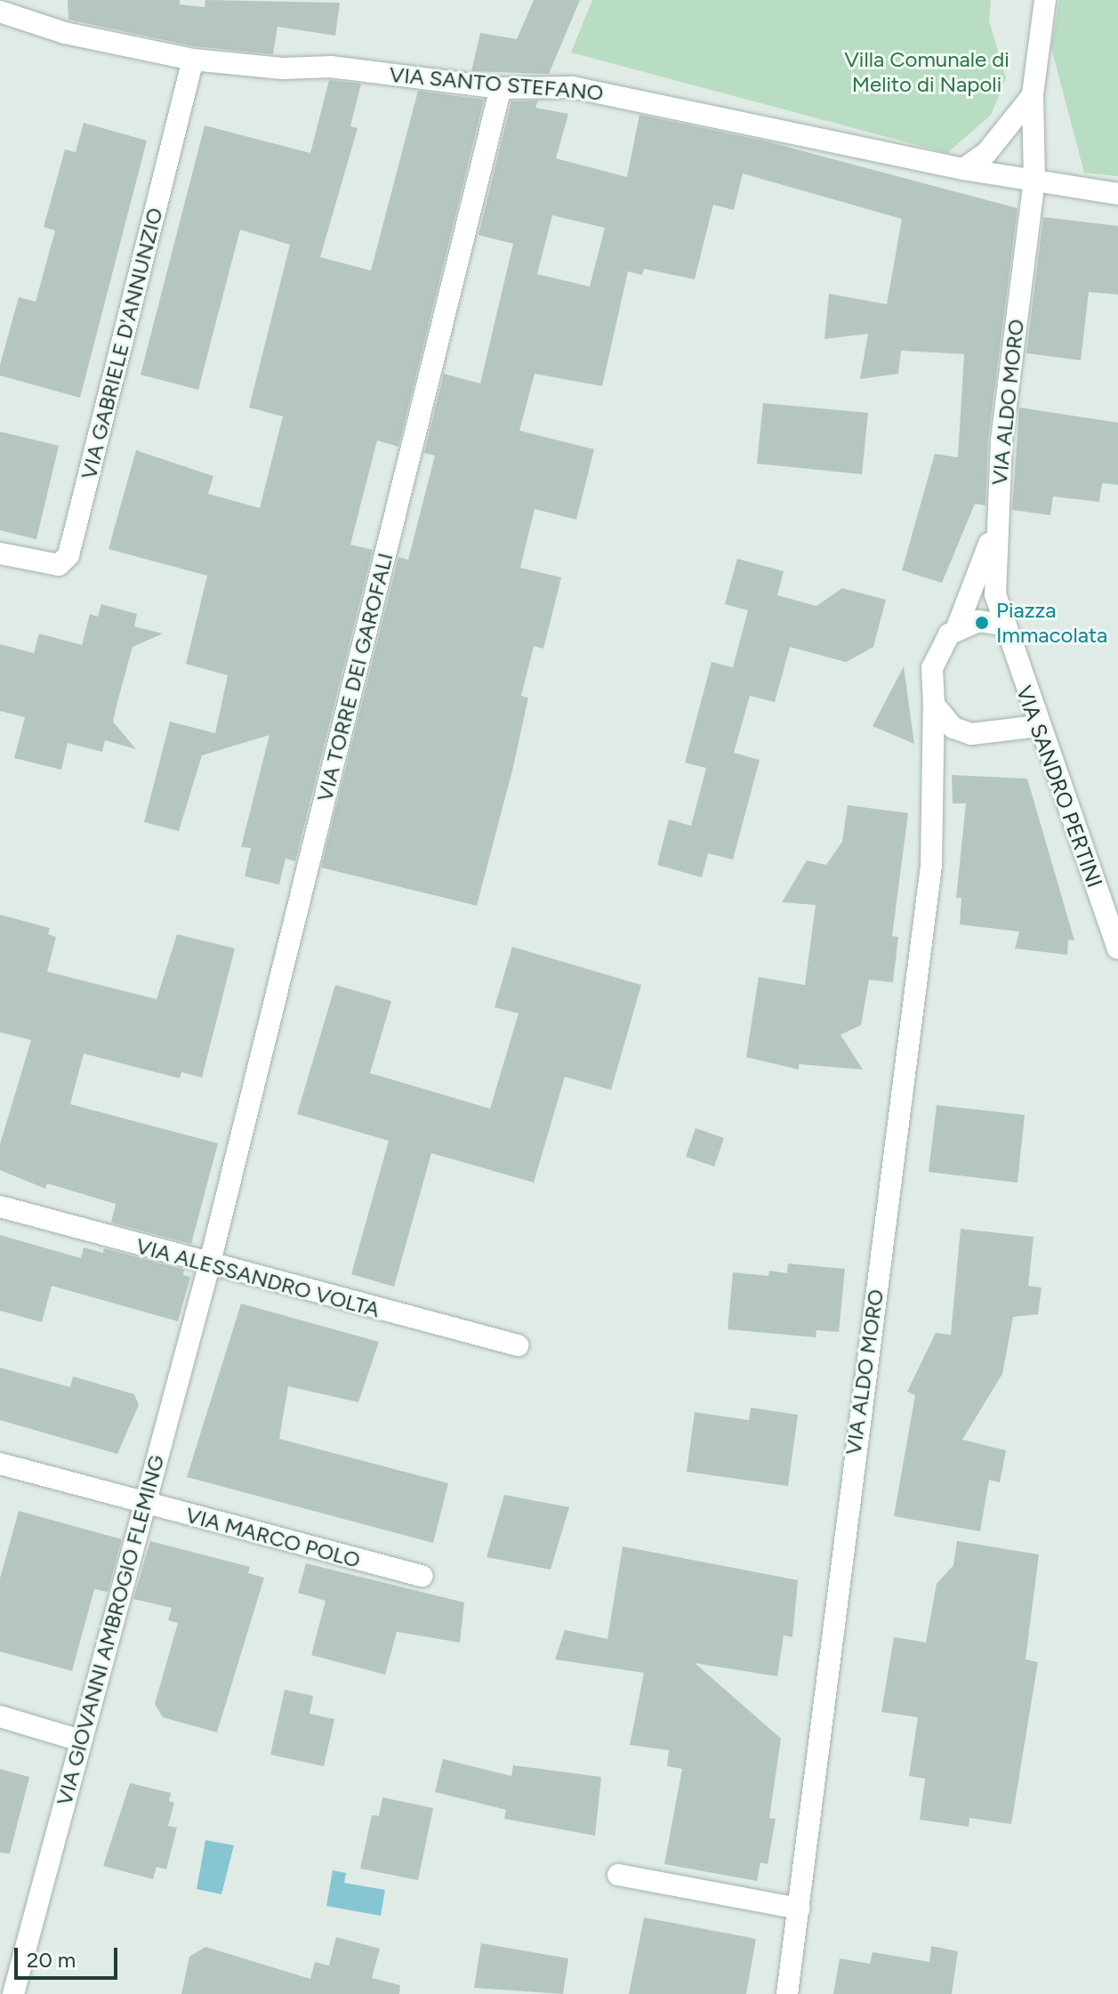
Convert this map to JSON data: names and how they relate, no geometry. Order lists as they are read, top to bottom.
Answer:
{
  "streets": {
    "street": [
      "VIA SANTO STEFANO",
      "VIA GABRIELE D'ANNUNZIO",
      "VIA ALDO MORO",
      "VIA TORRE DEI GAROFALI",
      "VIA SANDRO PERTINI",
      "VIA ALESSANDRO VOLTA",
      "VIA MARCO POLO",
      "VIA GIOVANNI AMBROGIO FLEMING"
    ]
  },
  "crossings": [
    ["VIA SANTO STEFANO", "VIA GABRIELE D'ANNUNZIO"],
    ["VIA SANTO STEFANO", "VIA ALDO MORO"],
    ["VIA SANTO STEFANO", "VIA TORRE DEI GAROFALI"],
    ["VIA ALDO MORO", "VIA SANDRO PERTINI"],
    ["VIA TORRE DEI GAROFALI", "VIA ALESSANDRO VOLTA"],
    ["VIA TORRE DEI GAROFALI", "VIA GIOVANNI AMBROGIO FLEMING"],
    ["VIA ALESSANDRO VOLTA", "VIA GIOVANNI AMBROGIO FLEMING"],
    ["VIA MARCO POLO", "VIA GIOVANNI AMBROGIO FLEMING"]
  ],
  "parks": ["Villa Comunale di Melito di Napoli"],
  "places": ["Piazza Immacolata"],
  "scale_bar": "20 m"
}
